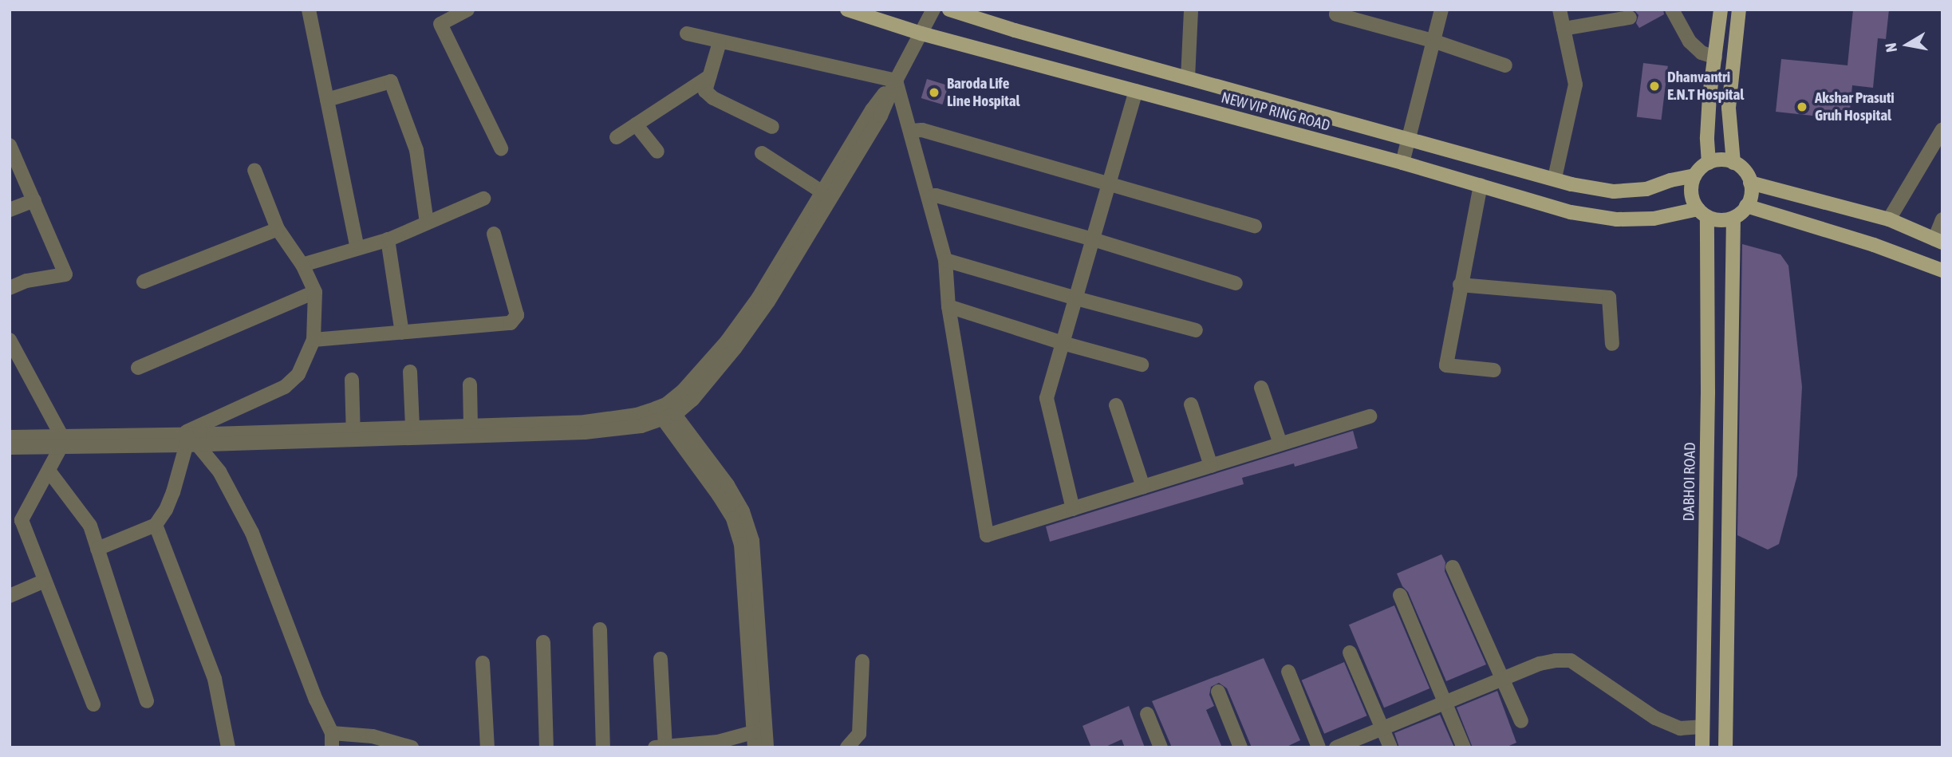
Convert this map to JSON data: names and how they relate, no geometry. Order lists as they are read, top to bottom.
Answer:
{
  "streets": {
    "main road": ["NEW VIP RING ROAD", "DABHOI ROAD"]
  },
  "crossings": [
    ["NEW VIP RING ROAD", "DABHOI ROAD"]
  ],
  "places": ["Dhanvantri E.N.T Hospital", "Baroda Life Line Hospital", "Akshar Prasuti Gruh Hospital"],
  "north": "left"
}
